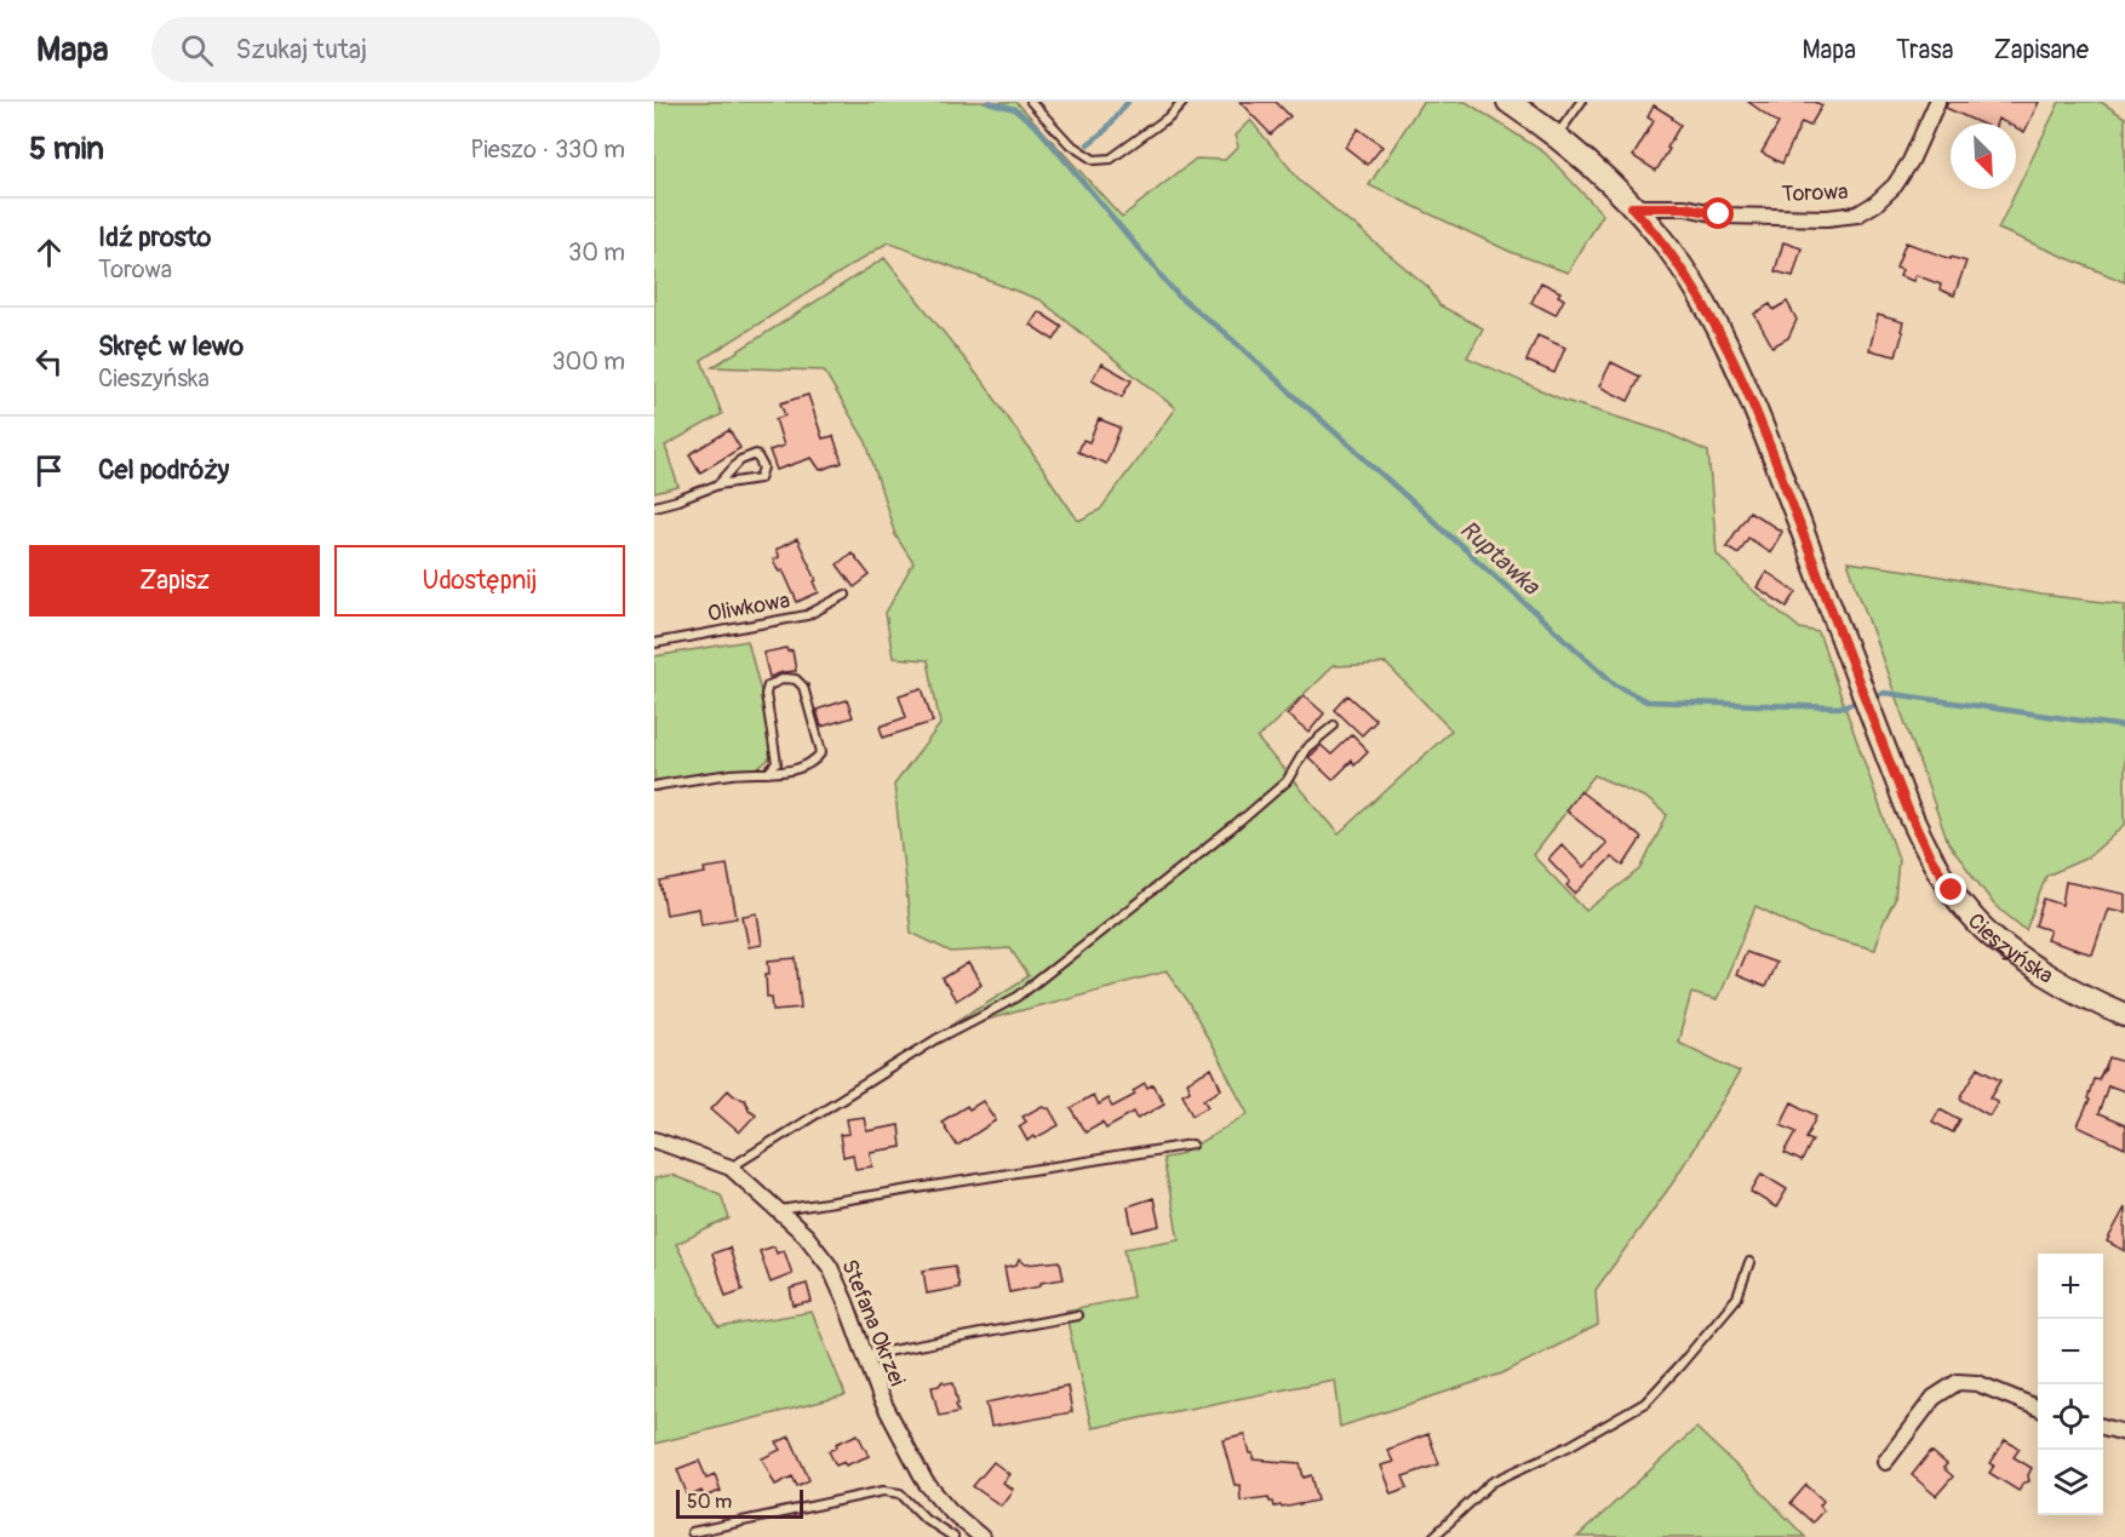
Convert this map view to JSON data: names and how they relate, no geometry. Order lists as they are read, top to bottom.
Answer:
{
  "streets": {
    "main road": ["Cieszyńska"],
    "street": ["Torowa", "Stefana Okrzei"],
    "lane": ["Oliwkowa"]
  },
  "crossings": [
    ["Torowa", "Cieszyńska"]
  ],
  "water": ["Ruptawka"],
  "scale_bar": "50 m",
  "north": "bottom right",
  "page": {
    "header": "Mapa",
    "search": "Szukaj tutaj",
    "nav": ["Mapa", "Trasa", "Zapisane"],
    "heading": ["5 min", "Pieszo · 330 m"],
    "list": [
      ["Idź prosto", "Torowa", "30 m"],
      ["Skręć w lewo", "Cieszyńska", "300 m"],
      "Cel podróży"
    ],
    "buttons": ["Zapisz", "Udostępnij"],
    "map_buttons": ["+", "−"],
    "scale": "50 m"
  }
}
